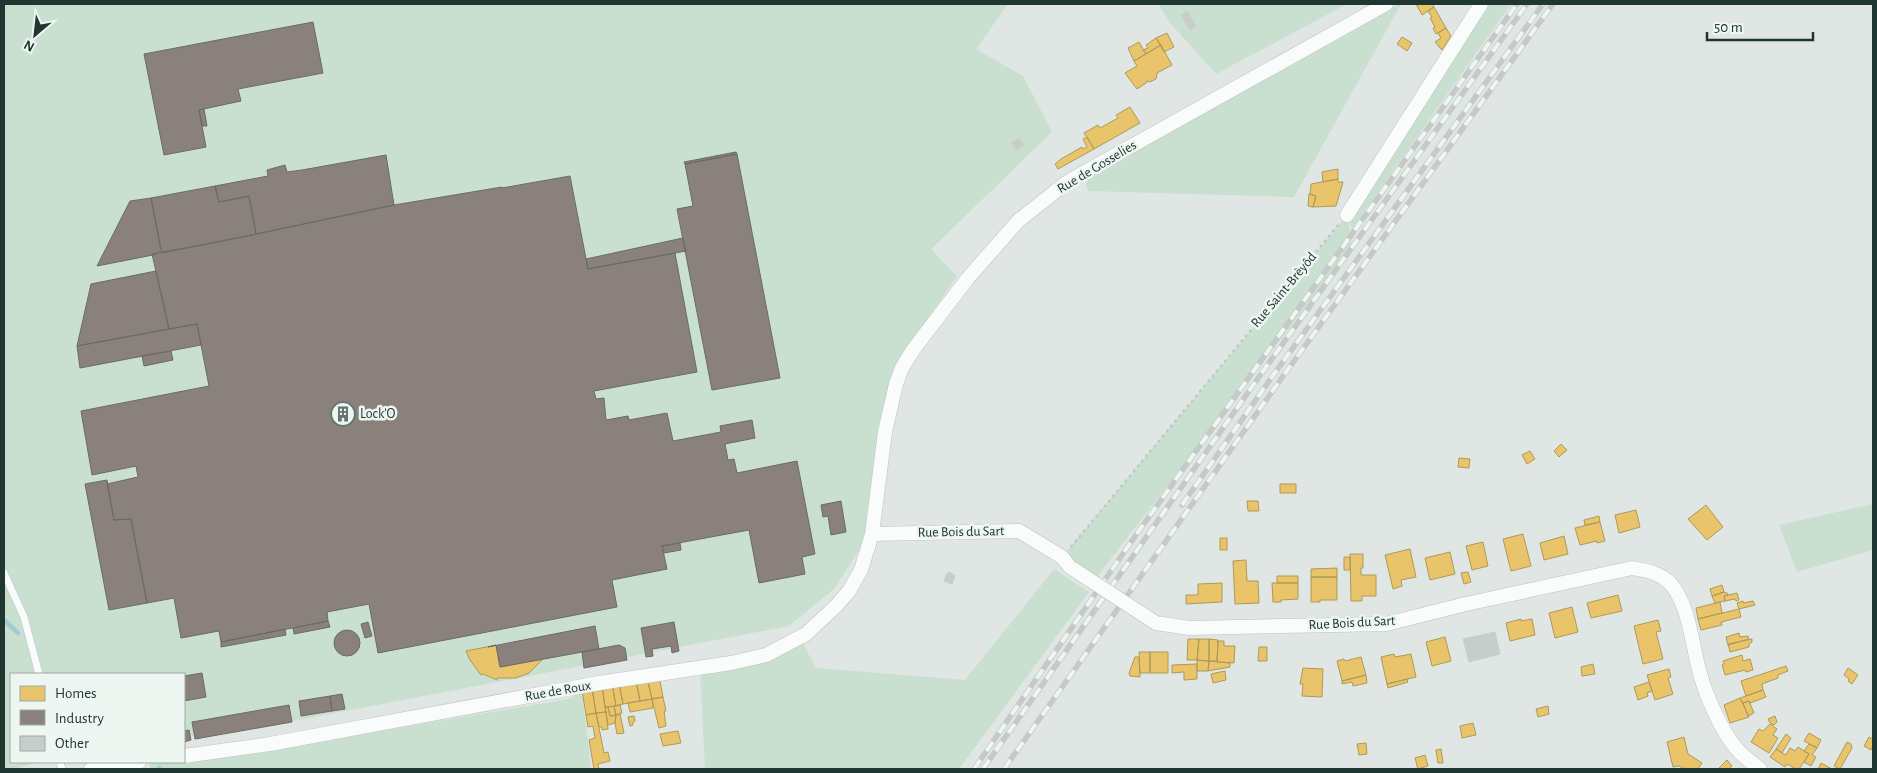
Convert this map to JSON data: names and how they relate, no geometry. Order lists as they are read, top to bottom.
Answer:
{
  "streets": {
    "street": ["Rue de Gosselies", "Rue Bois du Sart", "Rue de Roux"],
    "path": ["Rue Saint-Brèyôd"]
  },
  "crossings": [
    ["Rue de Gosselies", "Rue Bois du Sart"],
    ["Rue de Gosselies", "Rue de Roux"],
    ["Rue Saint-Brèyôd", "Rue Bois du Sart"],
    ["Rue Bois du Sart", "Rue de Roux"]
  ],
  "places": {
    "building": ["Lock’O"]
  },
  "legend": ["Homes", "Industry", "Other"],
  "scale_bar": "50 m",
  "north": "bottom left"
}
